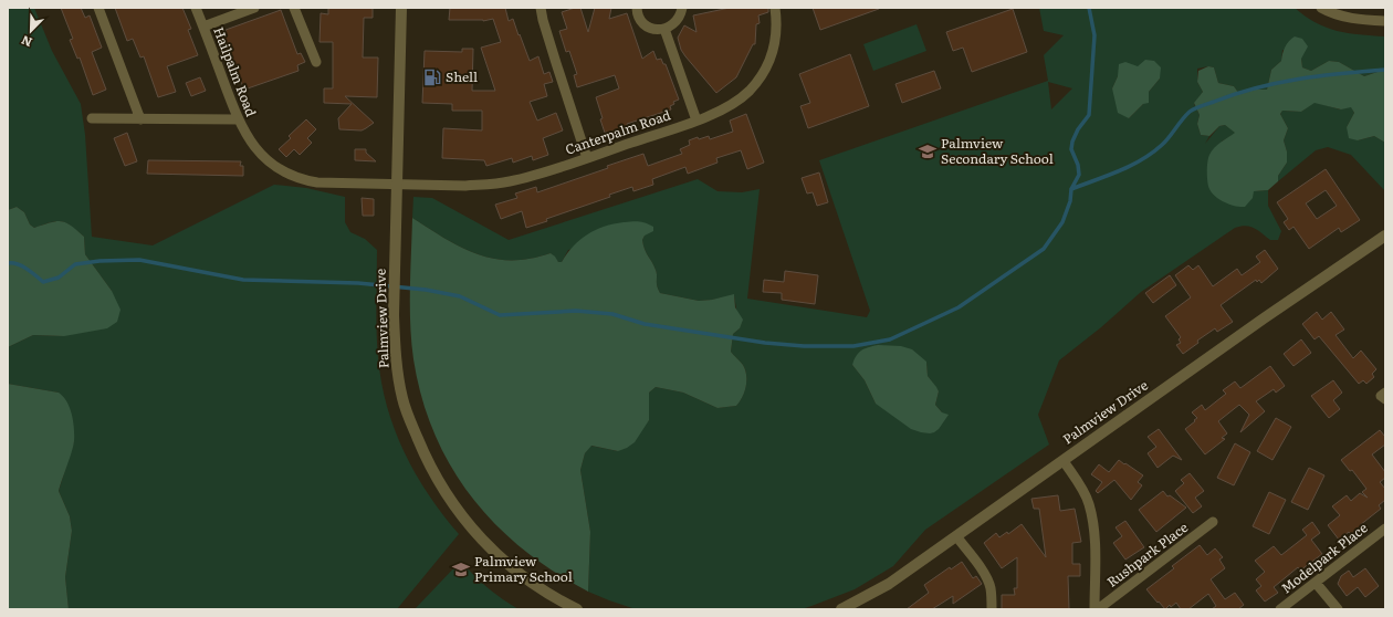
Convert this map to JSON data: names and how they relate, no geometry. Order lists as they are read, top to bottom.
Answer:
{
  "streets": {
    "street": [
      "Hailpalm Road",
      "Canterpalm Road",
      "Palmview Drive",
      "Rushpark Place",
      "Modelpark Place"
    ]
  },
  "crossings": [
    ["Hailpalm Road", "Canterpalm Road"],
    ["Hailpalm Road", "Palmview Drive"],
    ["Canterpalm Road", "Palmview Drive"]
  ],
  "places": {
    "fuel station": ["Shell"],
    "school or university": ["Palmview Secondary School", "Palmview Primary School"]
  },
  "north": "bottom left"
}
